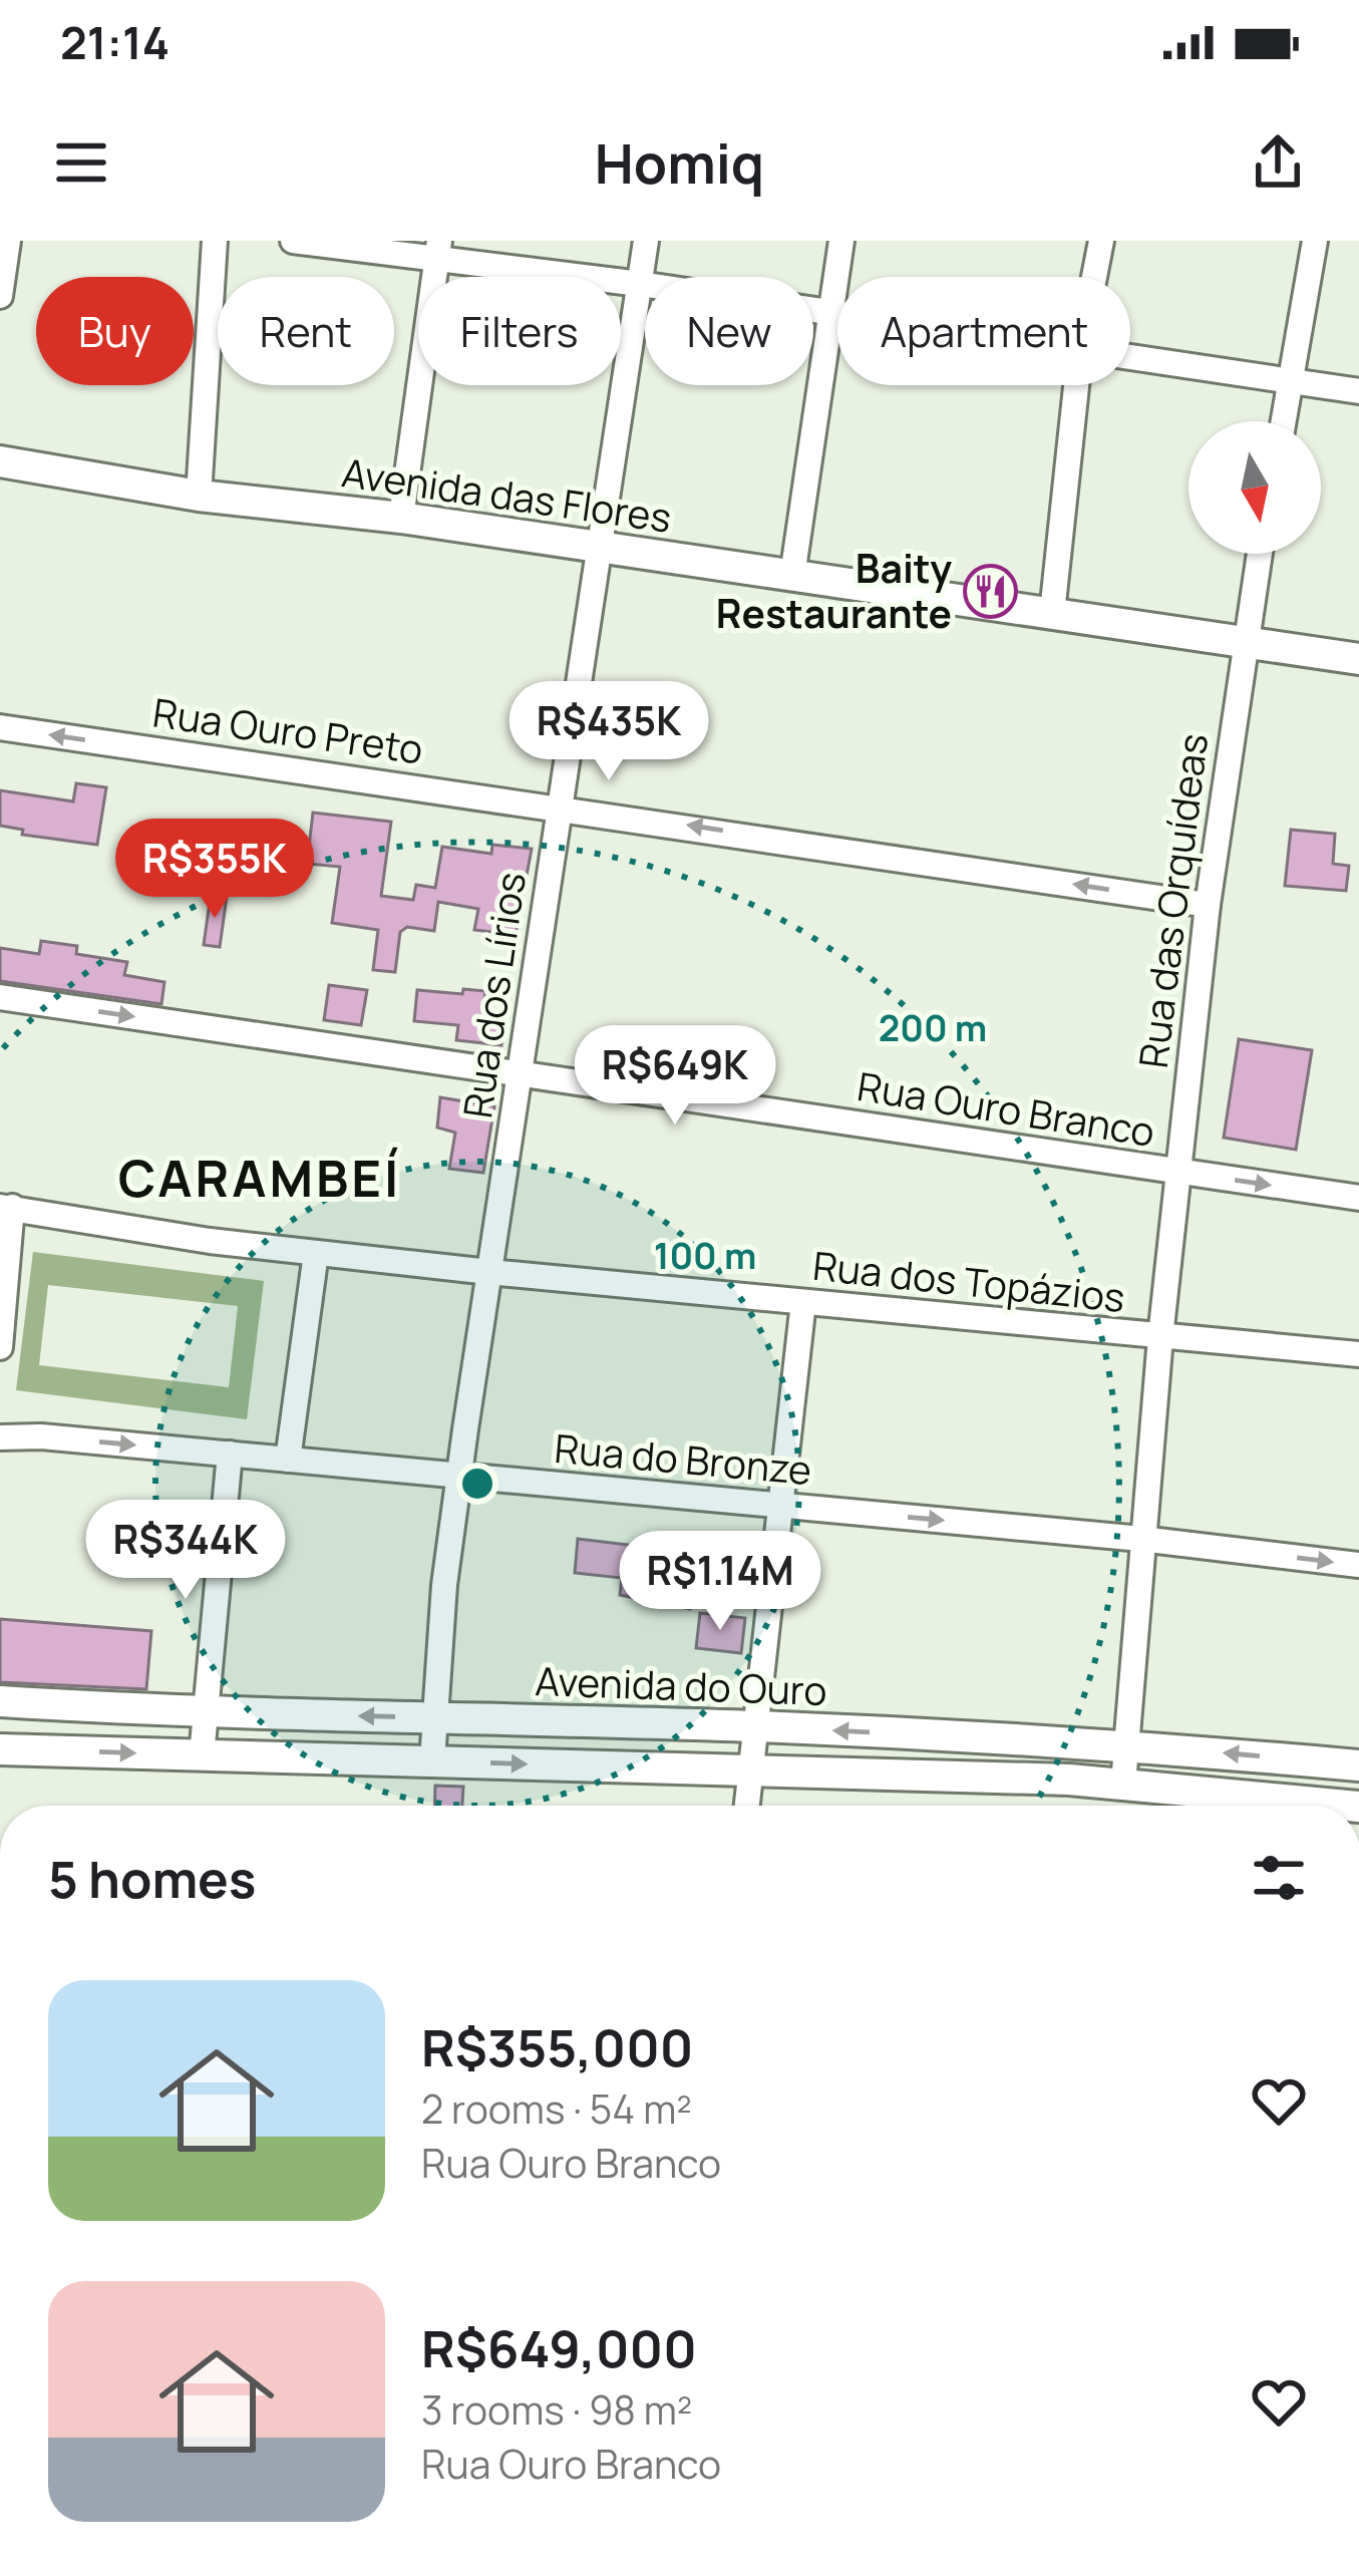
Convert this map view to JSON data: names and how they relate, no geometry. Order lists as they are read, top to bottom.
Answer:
{
  "streets": {
    "street": [
      "Avenida das Flores",
      "Rua Ouro Preto",
      "Rua das Orquídeas",
      "Rua dos Lírios",
      "Rua Ouro Branco",
      "Rua dos Topázios",
      "Rua do Bronze",
      "Avenida do Ouro"
    ]
  },
  "crossings": [
    ["Avenida das Flores", "Rua das Orquídeas"],
    ["Avenida das Flores", "Rua dos Lírios"],
    ["Rua Ouro Preto", "Rua das Orquídeas"],
    ["Rua Ouro Preto", "Rua dos Lírios"],
    ["Rua das Orquídeas", "Rua Ouro Branco"],
    ["Rua das Orquídeas", "Rua dos Topázios"],
    ["Rua das Orquídeas", "Rua do Bronze"],
    ["Rua das Orquídeas", "Avenida do Ouro"],
    ["Rua dos Lírios", "Rua Ouro Branco"],
    ["Rua dos Lírios", "Rua dos Topázios"],
    ["Rua dos Lírios", "Rua do Bronze"],
    ["Rua dos Lírios", "Avenida do Ouro"]
  ],
  "one_way": ["Rua Ouro Preto", "Rua Ouro Branco", "Rua do Bronze"],
  "districts": ["CARAMBEÍ"],
  "places": {
    "restaurant": ["Baity Restaurante"]
  },
  "north": "bottom",
  "page": {
    "status": "21:14",
    "header": "Homiq",
    "chip": [
      "Buy",
      "Rent",
      "Filters",
      "New",
      "Apartment"
    ],
    "price": [
      "R$435K",
      "R$355K",
      "R$649K",
      "R$344K",
      "R$1.14M"
    ],
    "heading": "5 homes",
    "list": [
      {
        "name": "R$355,000",
        "note": "2 rooms · 54 m² · Rua Ouro Branco"
      },
      {
        "name": "R$649,000",
        "note": "3 rooms · 98 m² · Rua Ouro Branco"
      }
    ]
  },
  "rings": ["200 m", "100 m"]
}
